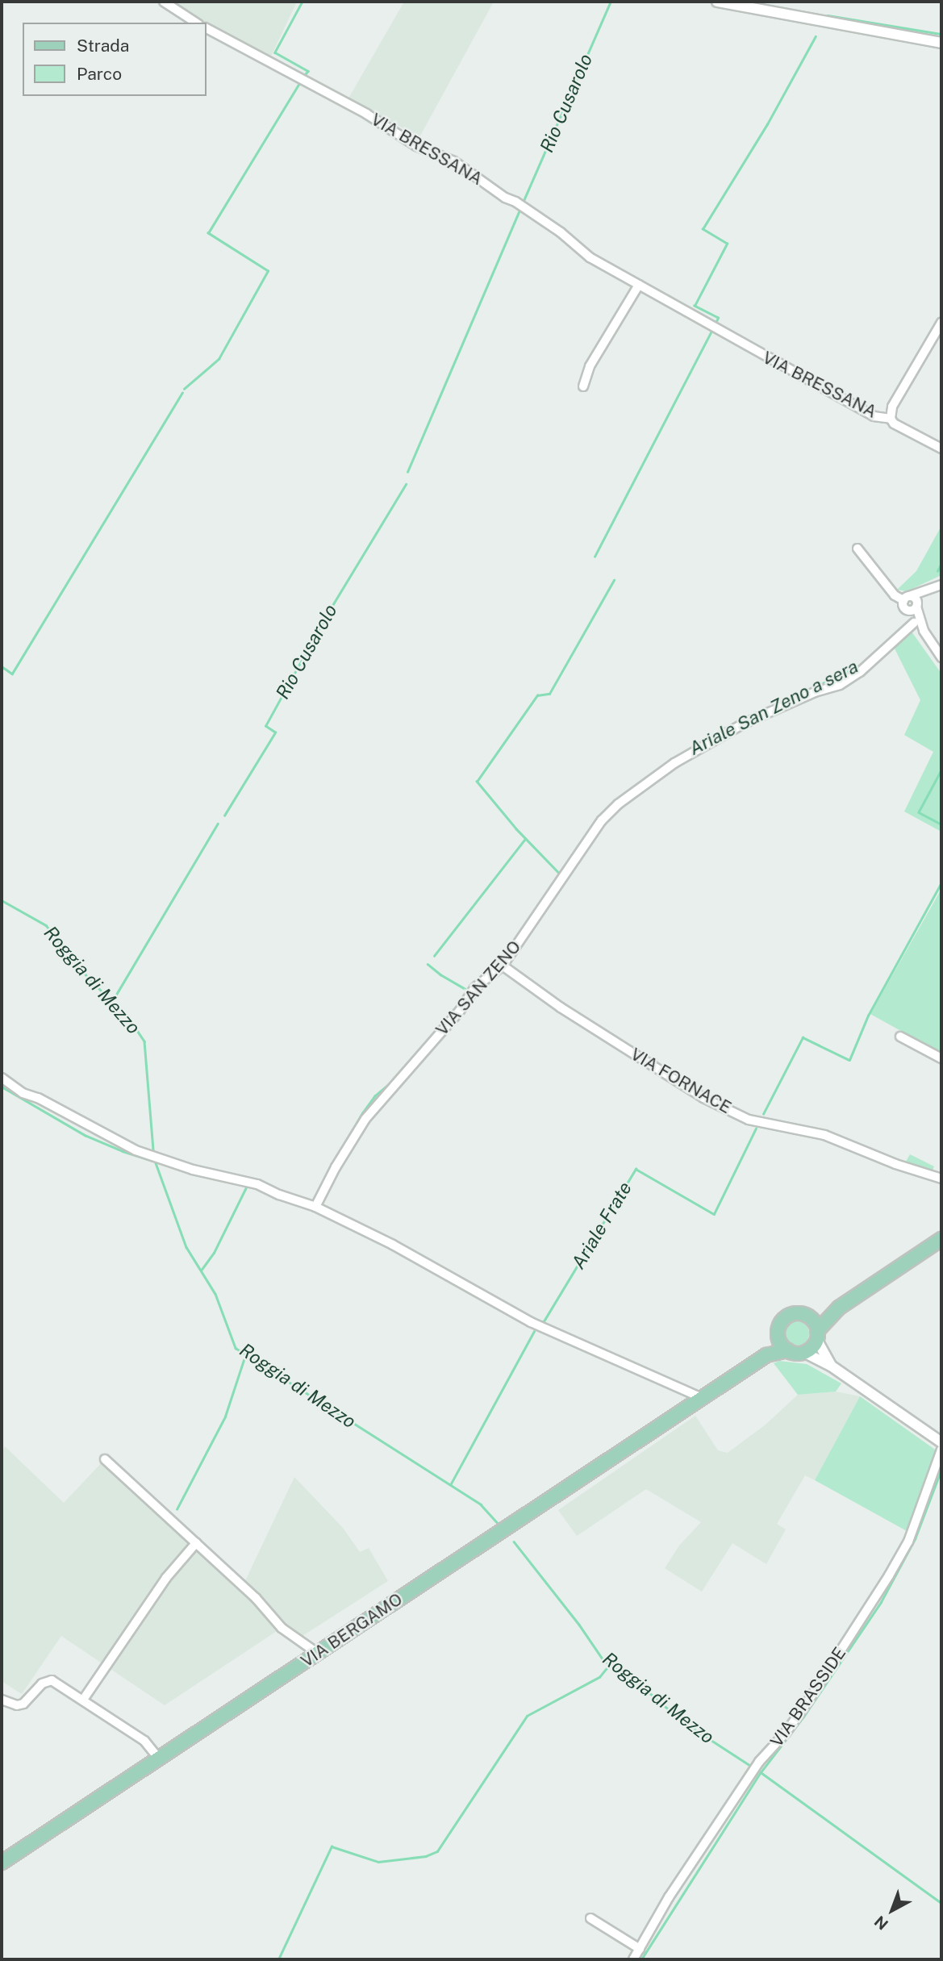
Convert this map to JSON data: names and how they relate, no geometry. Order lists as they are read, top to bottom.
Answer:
{
  "streets": {
    "main road": ["VIA BERGAMO"],
    "street": [
      "VIA BRESSANA",
      "VIA SAN ZENO",
      "VIA FORNACE",
      "VIA BRASSIDE"
    ]
  },
  "crossings": [
    ["VIA SAN ZENO", "VIA FORNACE"]
  ],
  "water": [
    "Rio Cusarolo",
    "Ariale San Zeno a sera",
    "Roggia di Mezzo",
    "Ariale Frate"
  ],
  "legend": ["Strada", "Parco"],
  "north": "bottom left"
}
